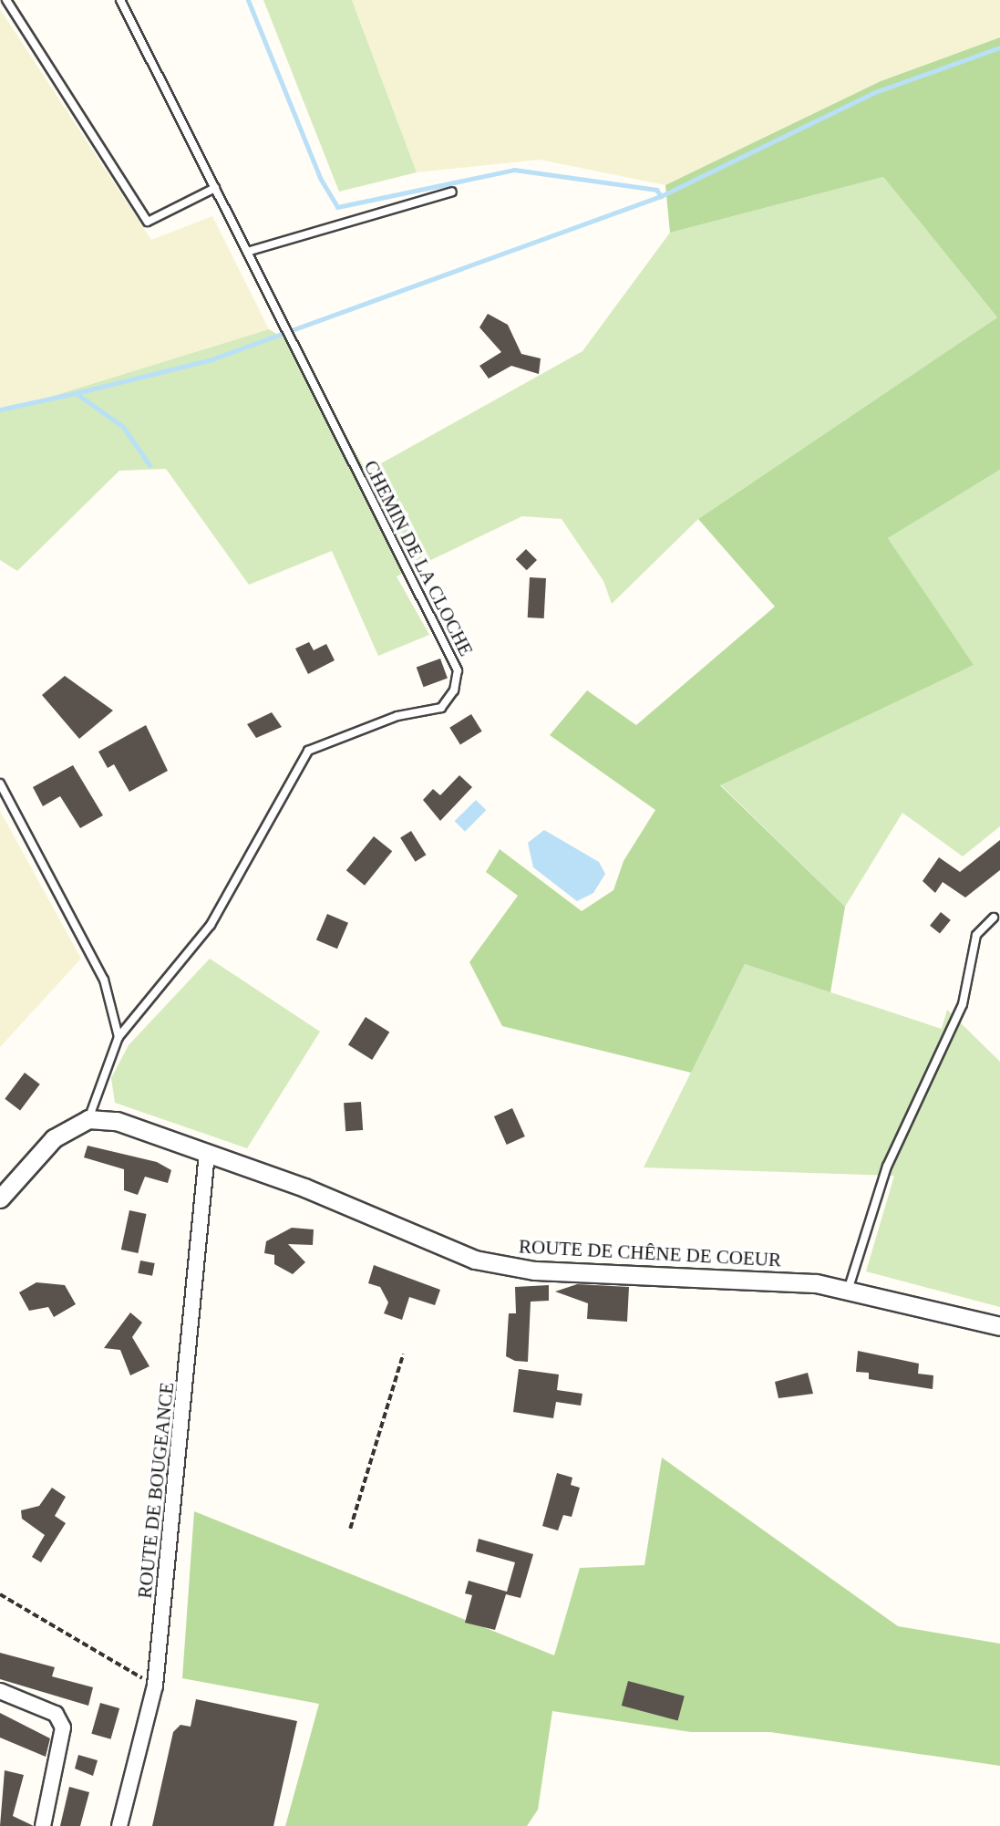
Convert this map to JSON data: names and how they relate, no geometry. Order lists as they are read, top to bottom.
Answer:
{
  "streets": {
    "street": ["ROUTE DE CHÊNE DE COEUR", "ROUTE DE BOUGEANCE"],
    "lane": ["CHEMIN DE LA CLOCHE"]
  },
  "crossings": [
    ["CHEMIN DE LA CLOCHE", "ROUTE DE CHÊNE DE COEUR"],
    ["ROUTE DE CHÊNE DE COEUR", "ROUTE DE BOUGEANCE"]
  ]
}
